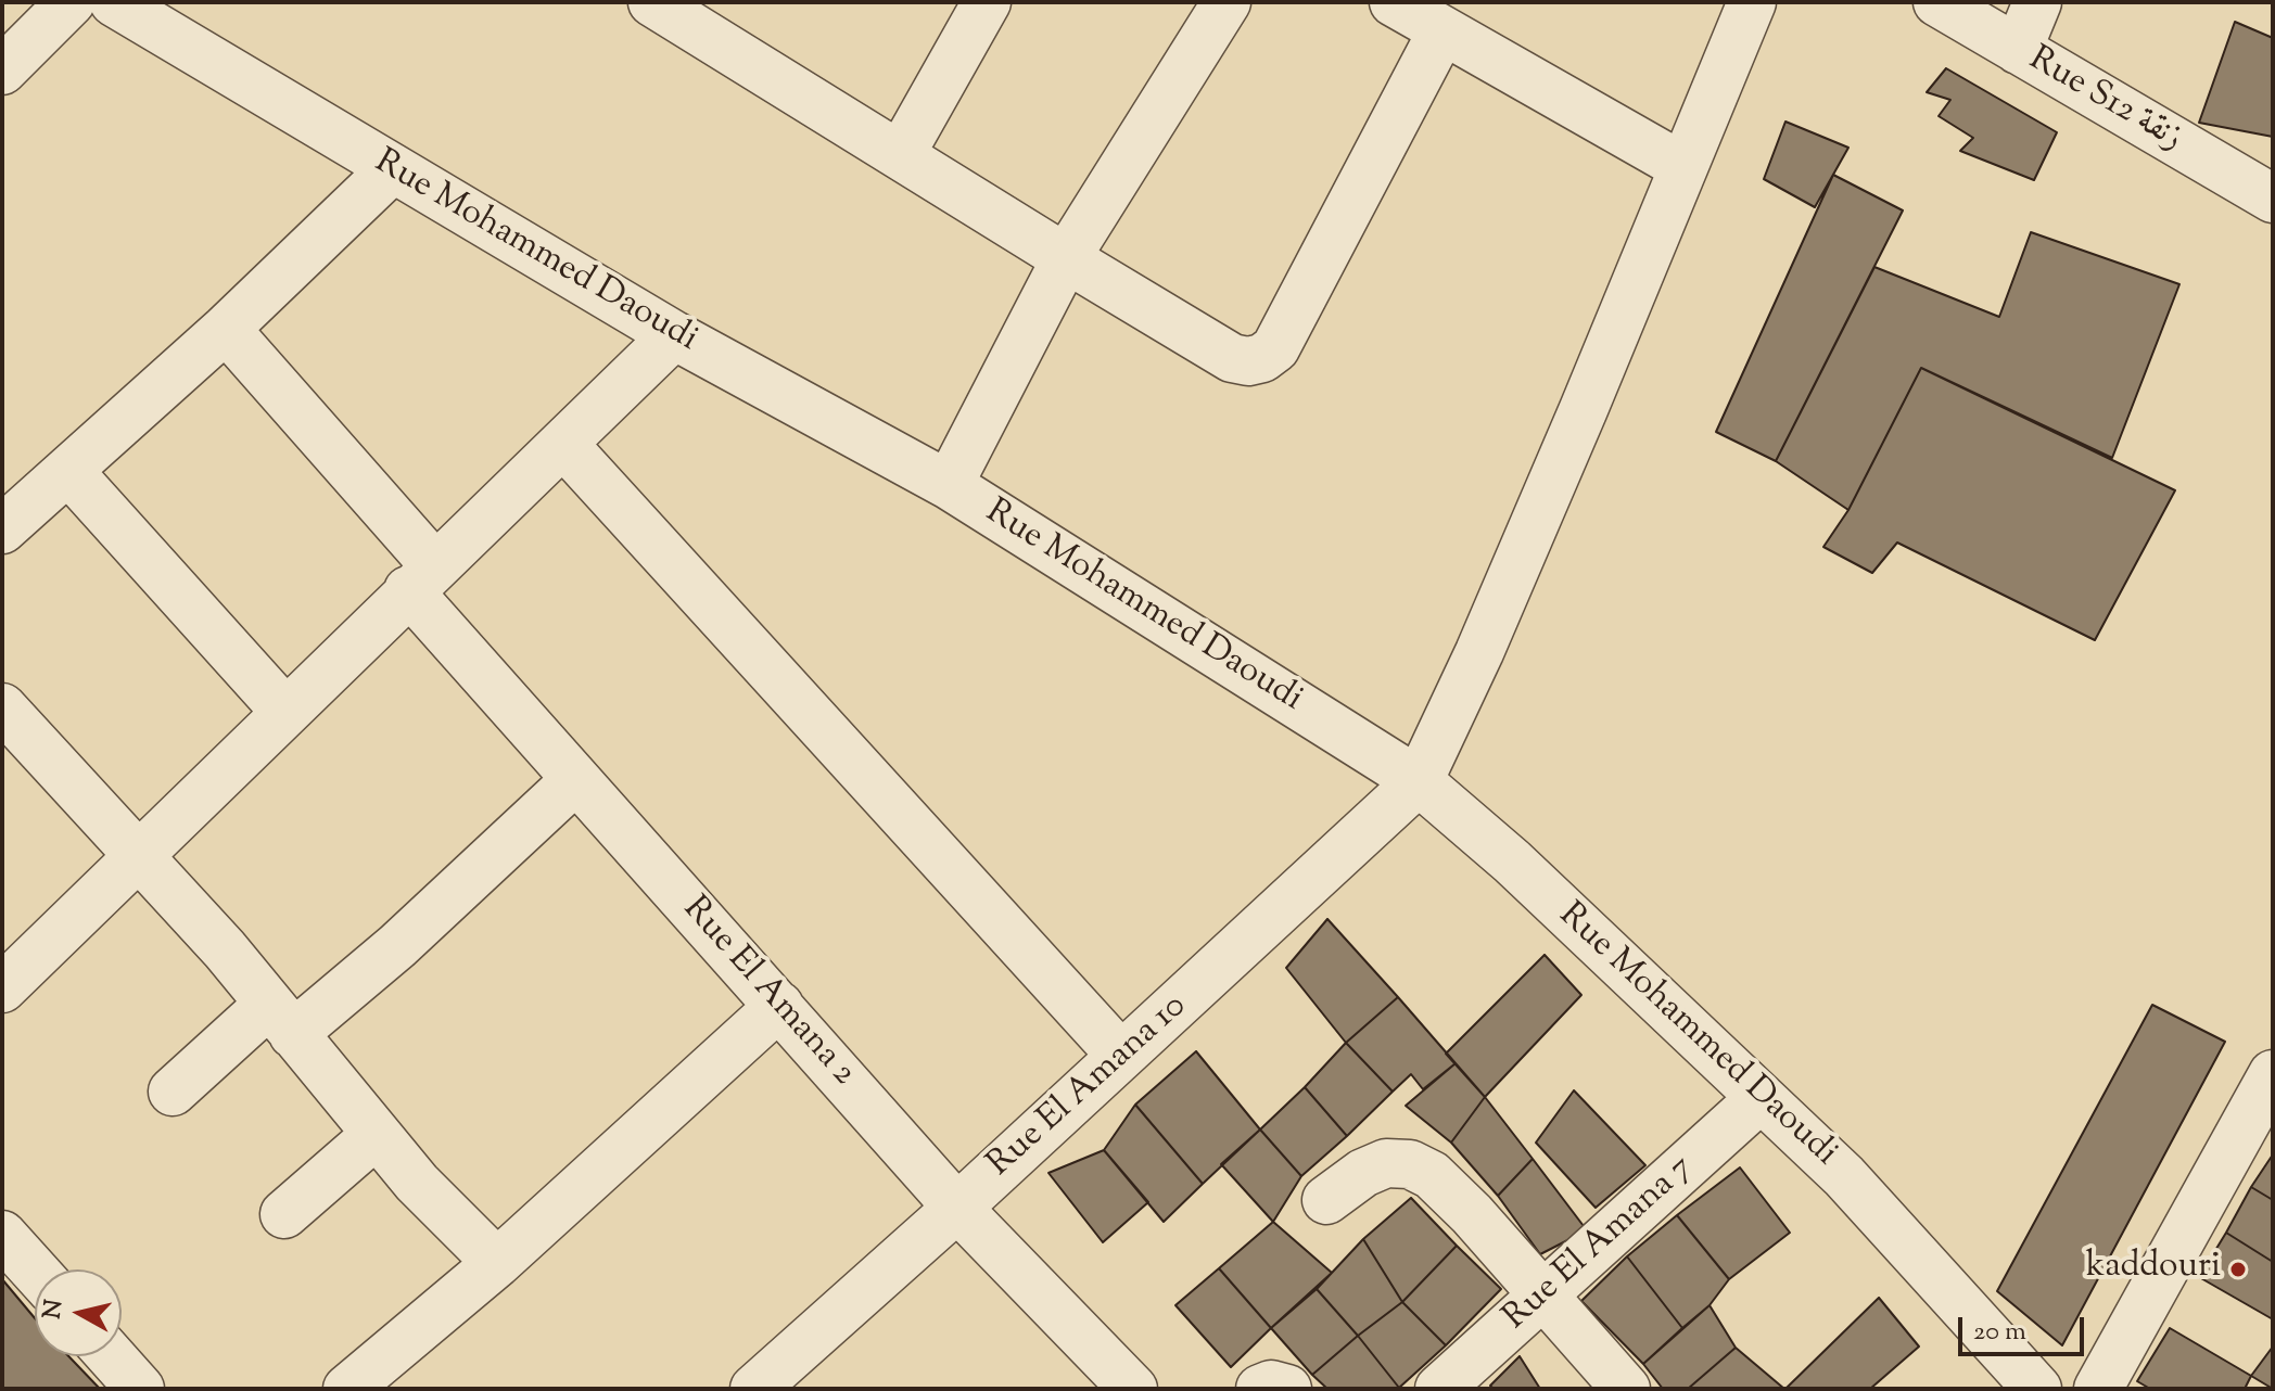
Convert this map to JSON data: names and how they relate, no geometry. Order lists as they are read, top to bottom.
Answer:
{
  "streets": {
    "street": [
      "Rue S12 زنقة",
      "Rue Mohammed Daoudi",
      "Rue El Amana 2",
      "Rue El Amana 10",
      "Rue El Amana 7"
    ]
  },
  "crossings": [
    ["Rue Mohammed Daoudi", "Rue El Amana 10"],
    ["Rue Mohammed Daoudi", "Rue El Amana 7"],
    ["Rue El Amana 2", "Rue El Amana 10"]
  ],
  "places": ["kaddouri"],
  "scale_bar": "20 m",
  "north": "left"
}
